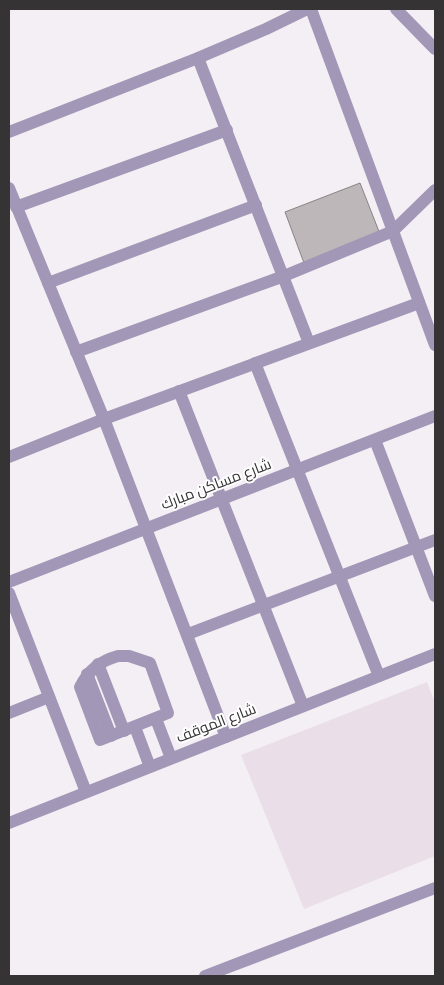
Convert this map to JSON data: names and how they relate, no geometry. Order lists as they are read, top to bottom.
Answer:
{
  "streets": {
    "street": ["شارع مساكن مبارك", "شارع الموقف"]
  }
}
